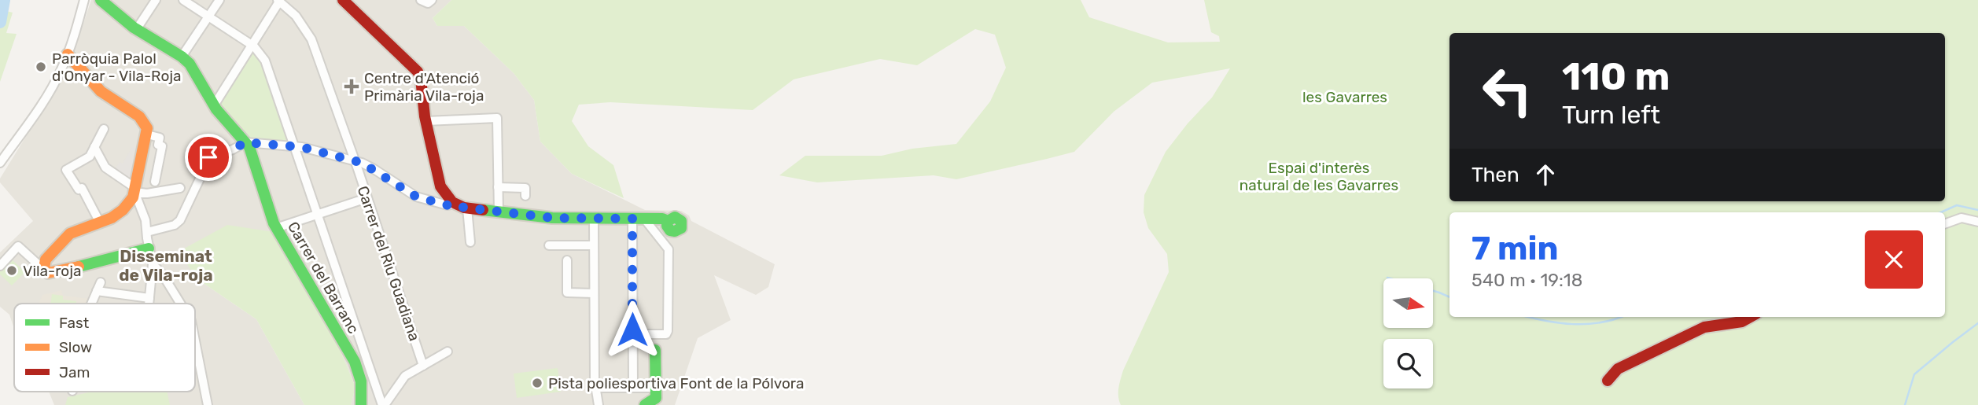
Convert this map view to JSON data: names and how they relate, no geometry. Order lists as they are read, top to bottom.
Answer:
{
  "streets": {
    "street": ["Carrer del Riu Guadiana", "Carrer del Barranc"]
  },
  "districts": ["Disseminat de Vila-roja"],
  "parks": ["les Gavarres", "Espai d'interès natural de les Gavarres"],
  "places": {
    "other": ["Parròquia Palol d'Onyar - Vila-Roja", "Vila-roja", "Pista poliesportiva Font de la Pólvora"],
    "health": ["Centre d'Atenció Primària Vila-roja"]
  },
  "legend": ["Fast", "Slow", "Jam"],
  "north": "right",
  "page": {
    "turn": ["110 m", "Turn left"],
    "then": "Then",
    "heading": ["7 min", "540 m · 19:18"]
  }
}
